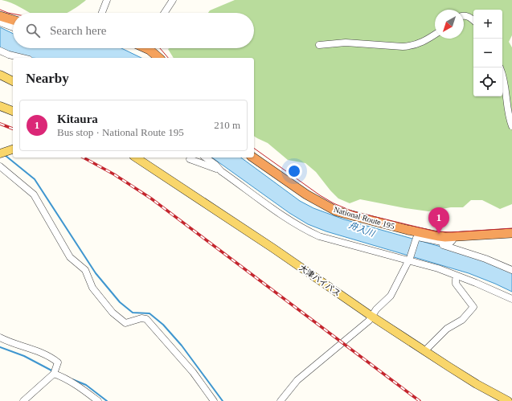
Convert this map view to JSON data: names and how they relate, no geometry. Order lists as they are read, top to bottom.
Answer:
{
  "streets": {
    "highway": ["National Route 195"],
    "main road": ["大津バイパス"]
  },
  "water": ["舟入川"],
  "north": "bottom left",
  "page": {
    "map_buttons": ["+", "−"],
    "search": "Search here",
    "heading": "Nearby",
    "list": [
      {
        "mark": "1",
        "name": "Kitaura",
        "note": "Bus stop · National Route 195",
        "value": "210 m"
      }
    ],
    "pins": "1"
  }
}
